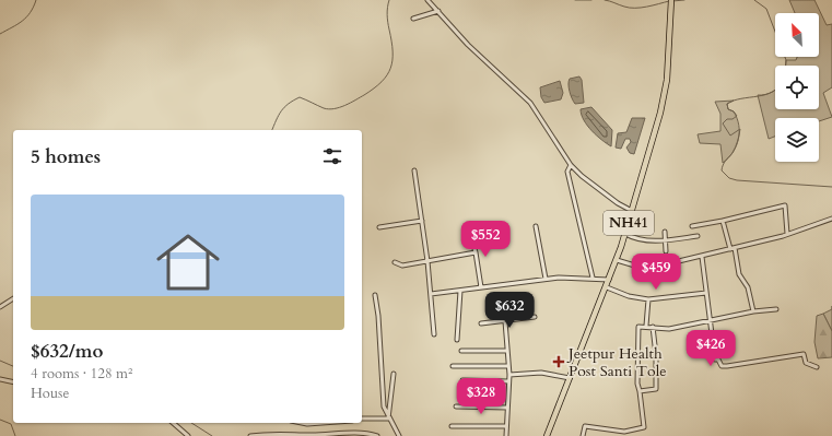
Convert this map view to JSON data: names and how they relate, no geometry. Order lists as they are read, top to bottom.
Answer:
{
  "streets": {
    "highway": ["NH41"]
  },
  "places": {
    "health": ["Jeetpur Health Post Santi Tole"]
  },
  "north": "top left",
  "page": {
    "heading": "5 homes",
    "list": [
      {
        "name": "$632/mo",
        "note": "4 rooms · 128 m² · House"
      }
    ],
    "price": [
      "$552",
      "$459",
      "$632",
      "$426",
      "$328"
    ]
  }
}
